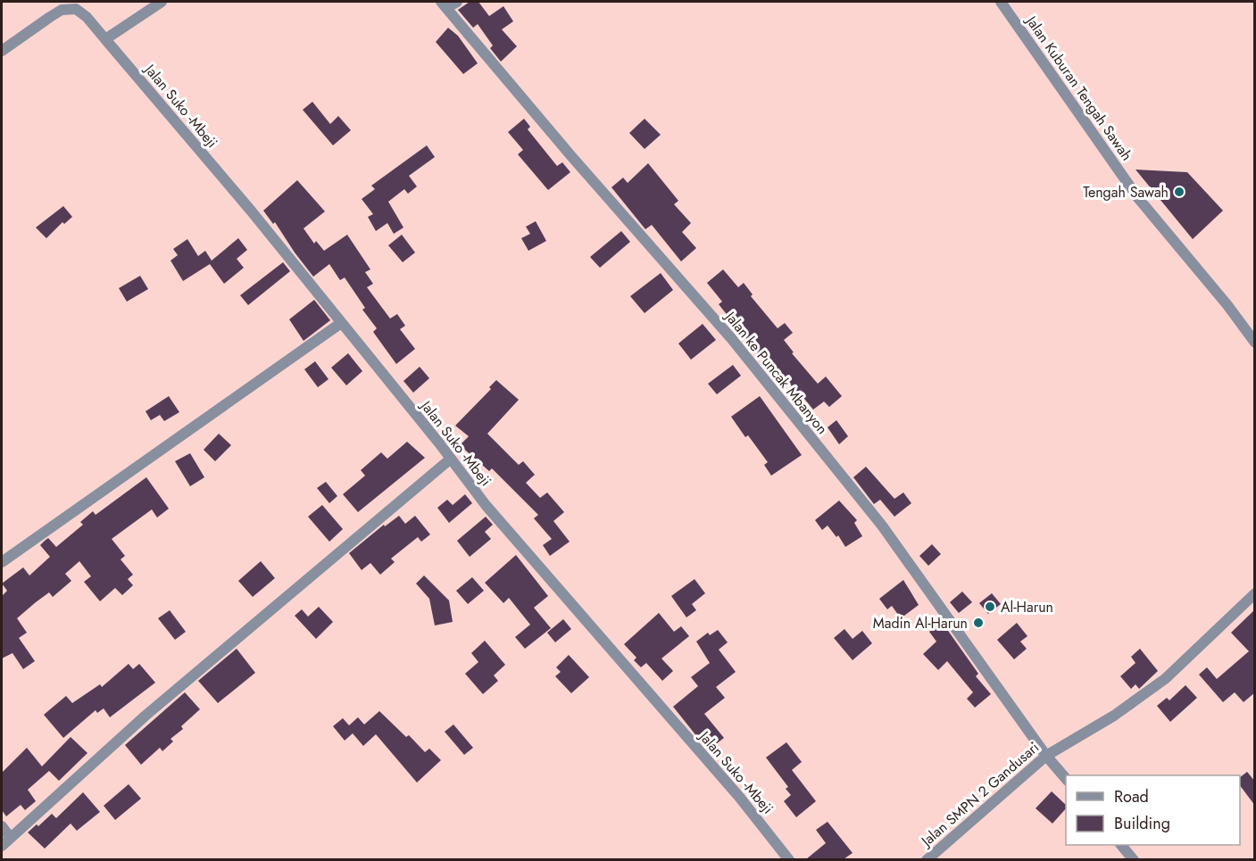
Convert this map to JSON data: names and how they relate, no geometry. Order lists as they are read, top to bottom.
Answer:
{
  "streets": {
    "street": [
      "Jalan Kuburan Tengah Sawah",
      "Jalan Suko -Mbeji",
      "Jalan ke Puncak Mbanyon",
      "Jalan SMPN 2 Gandusari"
    ]
  },
  "crossings": [
    ["Jalan ke Puncak Mbanyon", "Jalan SMPN 2 Gandusari"]
  ],
  "places": ["Tengah Sawah", "Al-Harun", "Madin Al-Harun"],
  "legend": ["Road", "Building"]
}
